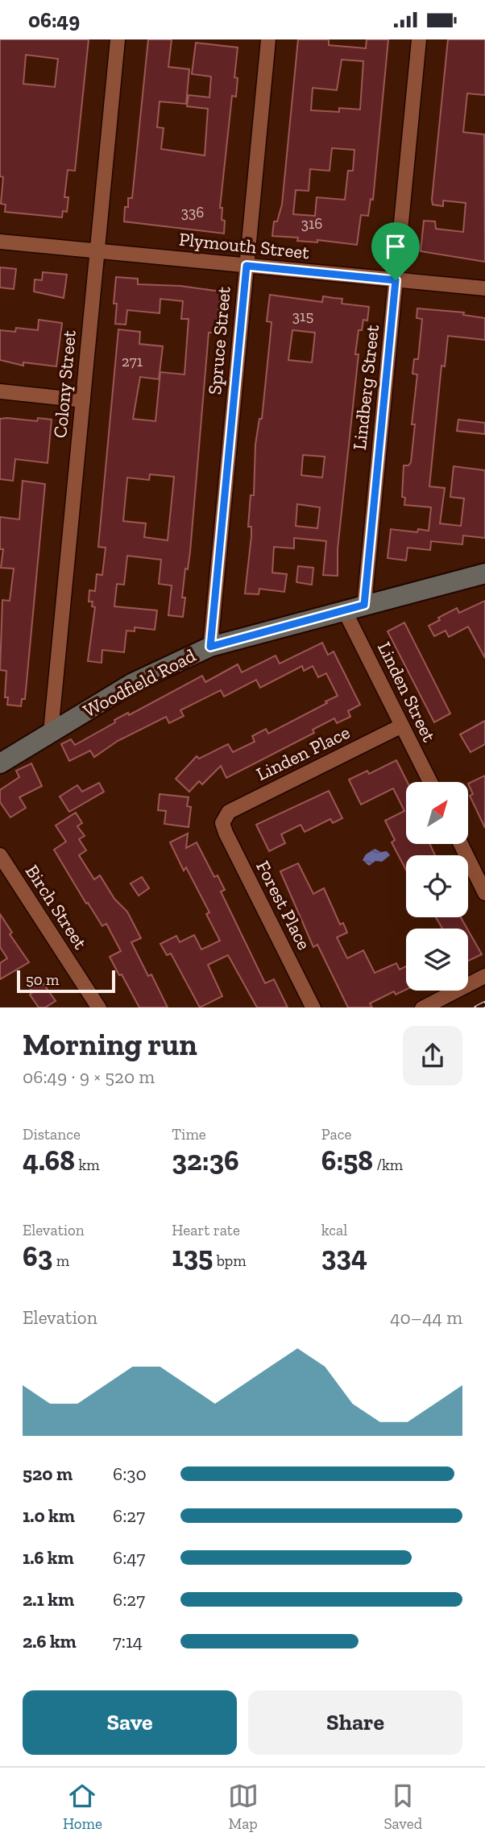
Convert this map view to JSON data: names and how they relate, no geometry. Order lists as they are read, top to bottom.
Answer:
{
  "streets": {
    "main road": ["Woodfield Road"],
    "street": [
      "Plymouth Street",
      "Spruce Street",
      "Colony Street",
      "Lindberg Street",
      "Linden Street",
      "Linden Place",
      "Forest Place",
      "Birch Street"
    ]
  },
  "crossings": [
    ["Plymouth Street", "Spruce Street"],
    ["Plymouth Street", "Colony Street"],
    ["Plymouth Street", "Lindberg Street"],
    ["Spruce Street", "Woodfield Road"],
    ["Colony Street", "Woodfield Road"],
    ["Lindberg Street", "Woodfield Road"],
    ["Woodfield Road", "Linden Street"],
    ["Linden Street", "Linden Place"],
    ["Linden Place", "Forest Place"]
  ],
  "house_numbers": [
    "336",
    "316",
    "315",
    "271"
  ],
  "scale_bar": "50 m",
  "north": "top right",
  "page": {
    "status": "06:49",
    "scale": "50 m",
    "heading": ["Morning run", "06:49 · 9 × 520 m"],
    "stats": [
      ["Distance", "4.68 km"],
      ["Time", "32:36"],
      ["Pace", "6:58 /km"],
      ["Elevation", "63 m"],
      ["Heart rate", "135 bpm"],
      ["kcal", "334"]
    ],
    "chart": ["Elevation", "40–44 m"],
    "list": [
      {
        "name": "520 m",
        "note": "6:30"
      },
      {
        "name": "1.0 km",
        "note": "6:27"
      },
      {
        "name": "1.6 km",
        "note": "6:47"
      },
      {
        "name": "2.1 km",
        "note": "6:27"
      },
      {
        "name": "2.6 km",
        "note": "7:14"
      }
    ],
    "buttons": ["Save", "Share"],
    "tabs": ["Home", "Map", "Saved"]
  }
}
